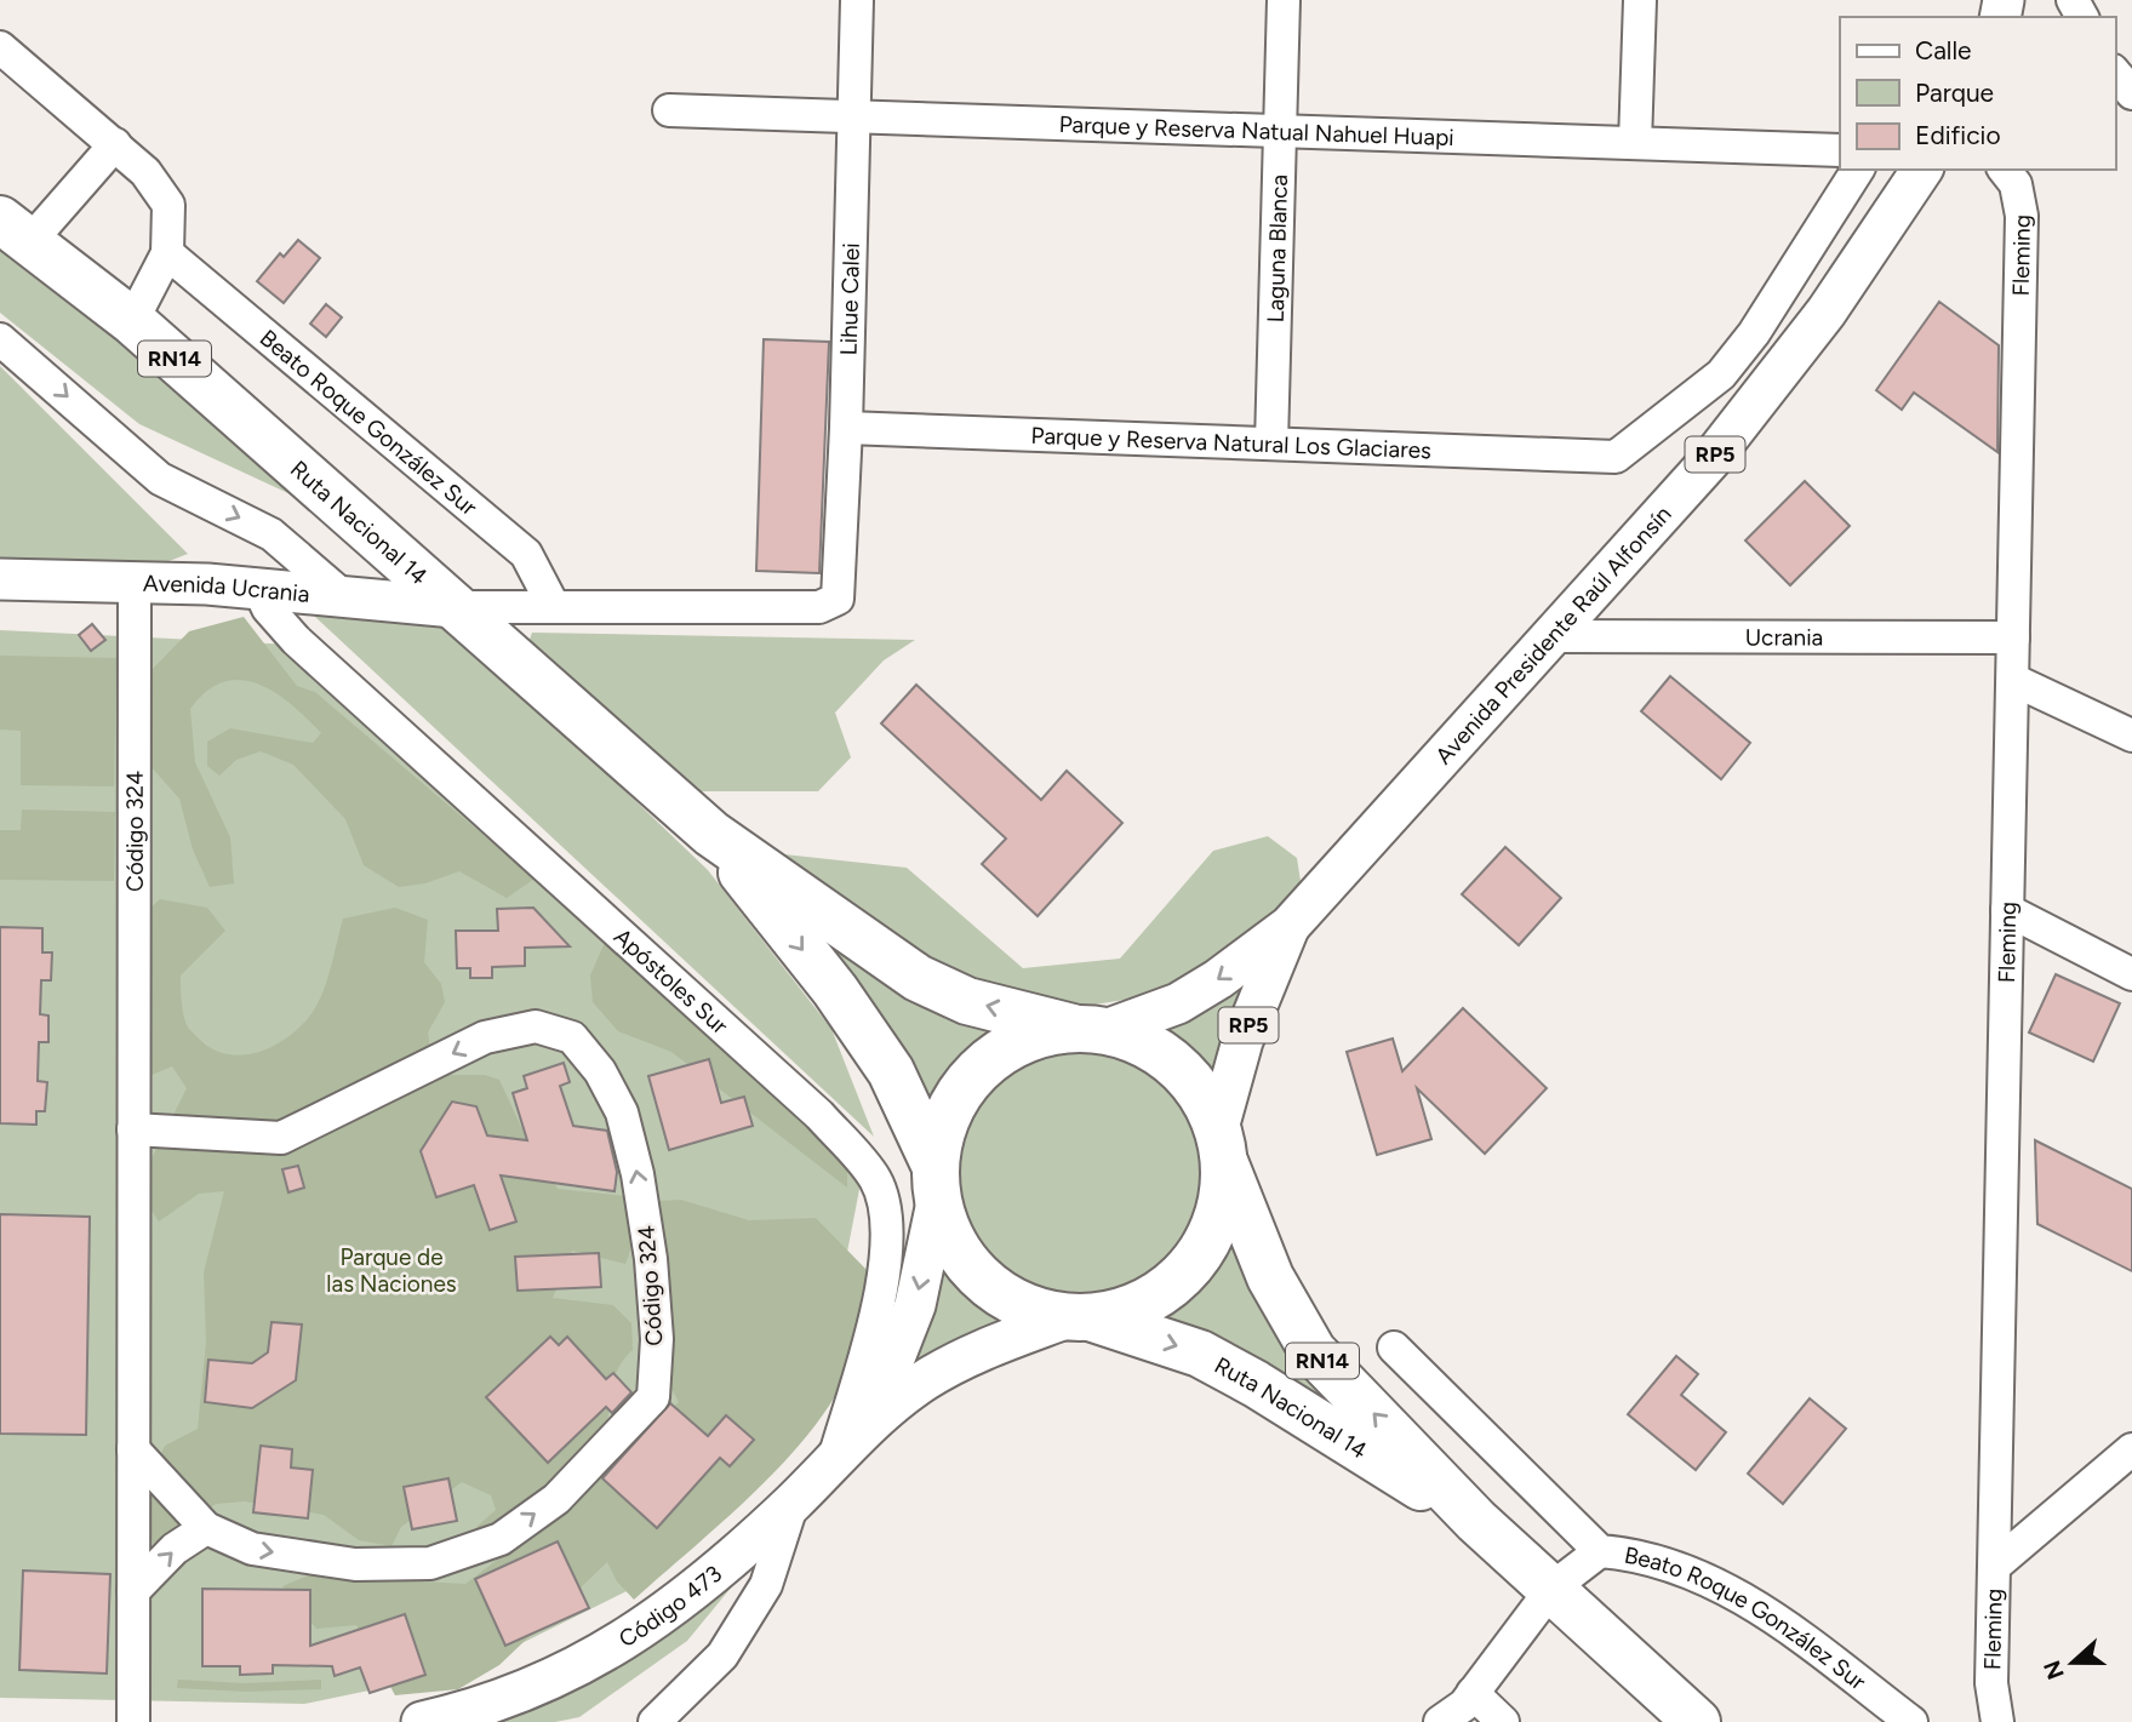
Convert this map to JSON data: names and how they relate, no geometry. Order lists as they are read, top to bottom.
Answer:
{
  "streets": {
    "highway": ["RN14", "Ruta Nacional 14"],
    "main road": [
      "RP5",
      "Avenida Ucrania",
      "Avenida Presidente Raúl Alfonsín",
      "Código 473"
    ],
    "street": [
      "Parque y Reserva Natual Nahuel Huapi",
      "Laguna Blanca",
      "Fleming",
      "Lihue Calei",
      "Beato Roque González Sur",
      "Parque y Reserva Natural Los Glaciares",
      "Ucrania",
      "Código 324",
      "Apóstoles Sur"
    ]
  },
  "crossings": [
    ["Parque y Reserva Natual Nahuel Huapi", "Laguna Blanca"],
    ["Parque y Reserva Natual Nahuel Huapi", "Lihue Calei"],
    ["Laguna Blanca", "Parque y Reserva Natural Los Glaciares"],
    ["Fleming", "Ucrania"],
    ["Lihue Calei", "Beato Roque González Sur"],
    ["Lihue Calei", "Parque y Reserva Natural Los Glaciares"],
    ["RN14", "Ruta Nacional 14"],
    ["RN14", "Avenida Presidente Raúl Alfonsín"],
    ["Ruta Nacional 14", "Avenida Ucrania"],
    ["Ruta Nacional 14", "Avenida Presidente Raúl Alfonsín"],
    ["Avenida Ucrania", "Código 324"],
    ["Avenida Ucrania", "Apóstoles Sur"],
    ["Avenida Presidente Raúl Alfonsín", "Ucrania"],
    ["Apóstoles Sur", "Código 473"]
  ],
  "parks": ["Parque de las Naciones"],
  "legend": ["Calle", "Parque", "Edificio"],
  "north": "left"
}
